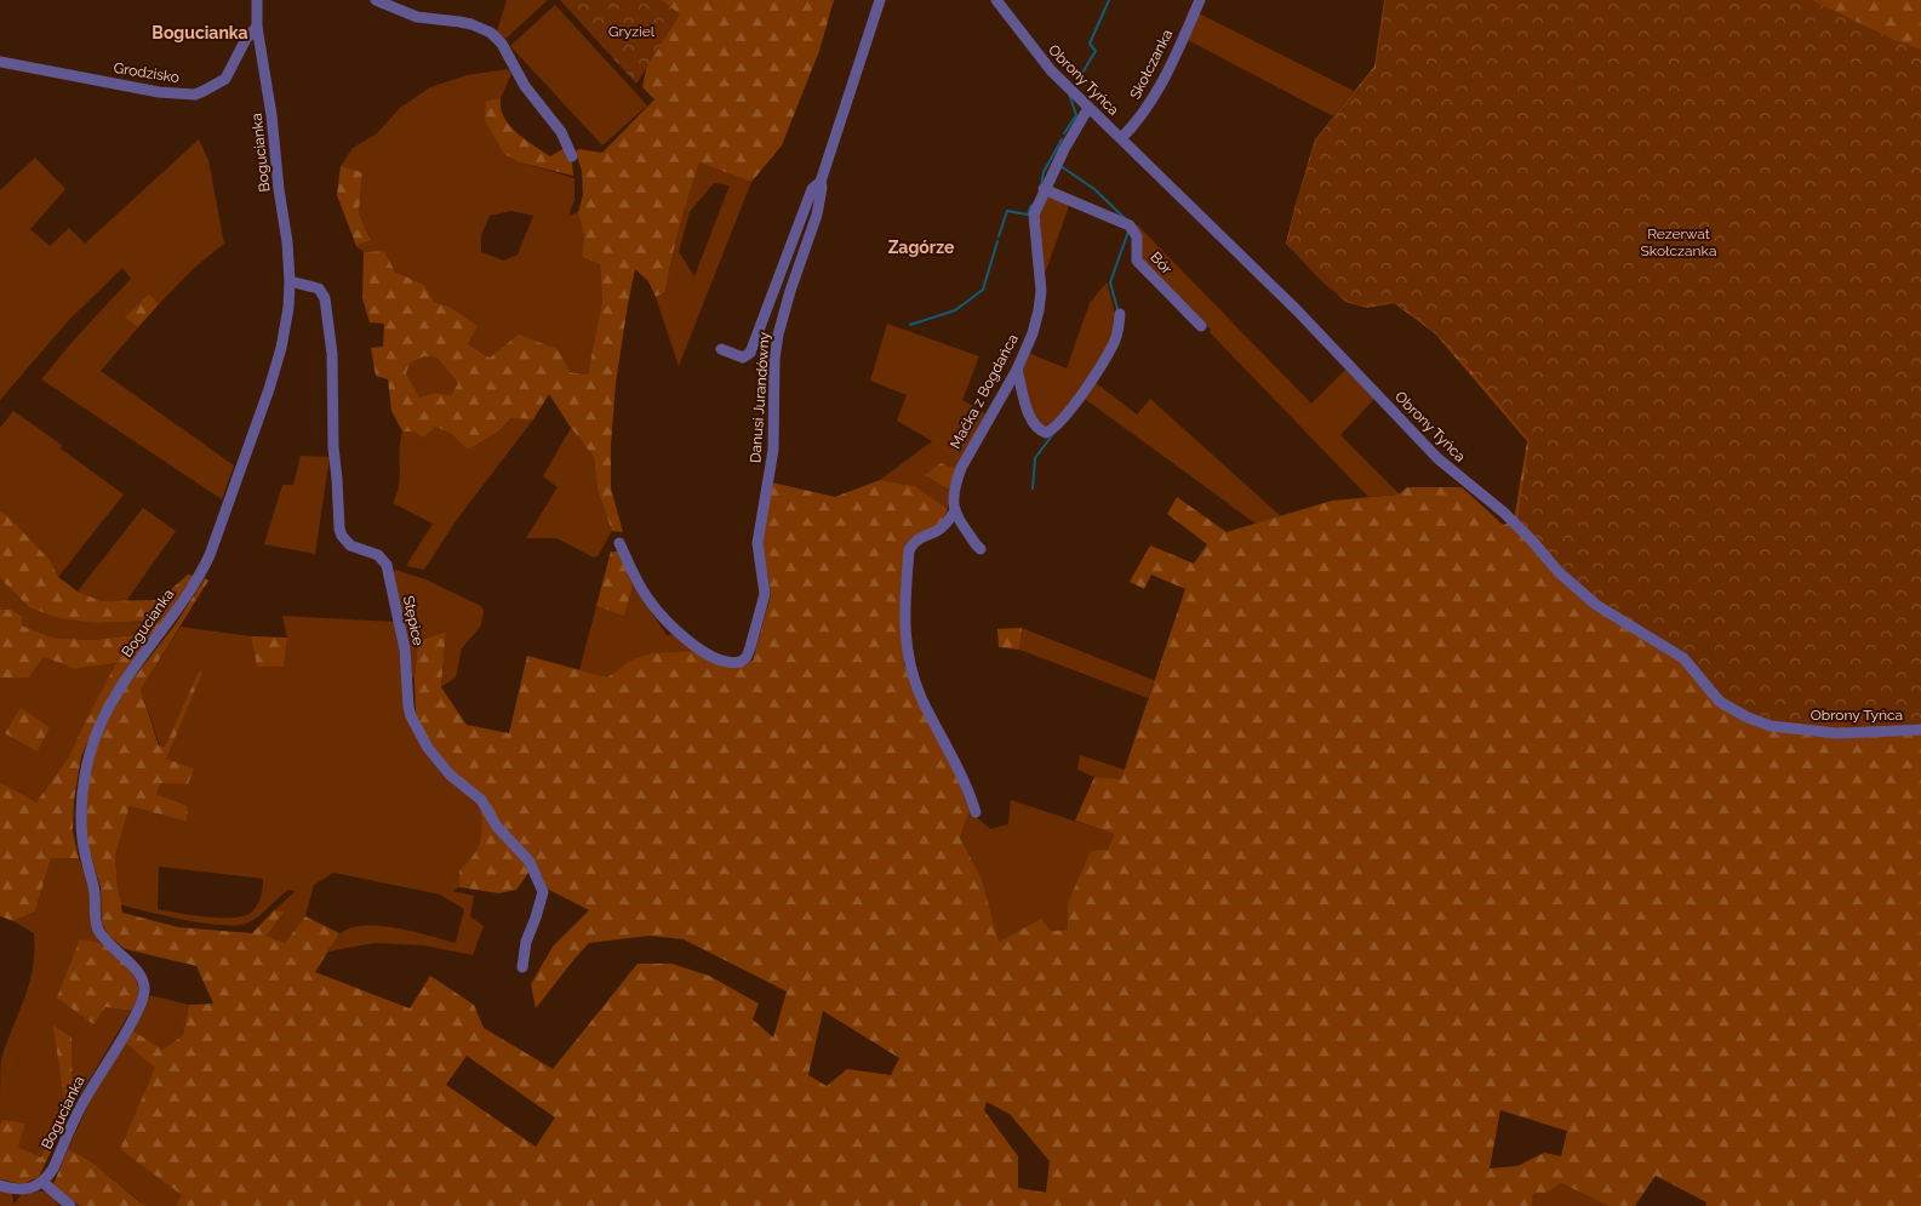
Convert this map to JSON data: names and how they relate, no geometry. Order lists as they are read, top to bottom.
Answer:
{
  "streets": {
    "street": [
      "Skołczanka",
      "Grodzisko",
      "Obrony Tyńca",
      "Bogucianka",
      "Bór",
      "Maćka z Bogdańca",
      "Danusi Jurandówny",
      "Stępice"
    ]
  },
  "crossings": [
    ["Skołczanka", "Obrony Tyńca"],
    ["Grodzisko", "Bogucianka"],
    ["Obrony Tyńca", "Maćka z Bogdańca"],
    ["Bogucianka", "Stępice"],
    ["Bór", "Maćka z Bogdańca"]
  ],
  "districts": ["Bogucianka", "Zagórze"],
  "parks": ["Gryziel", "Rezerwat Skołczanka"]
}
